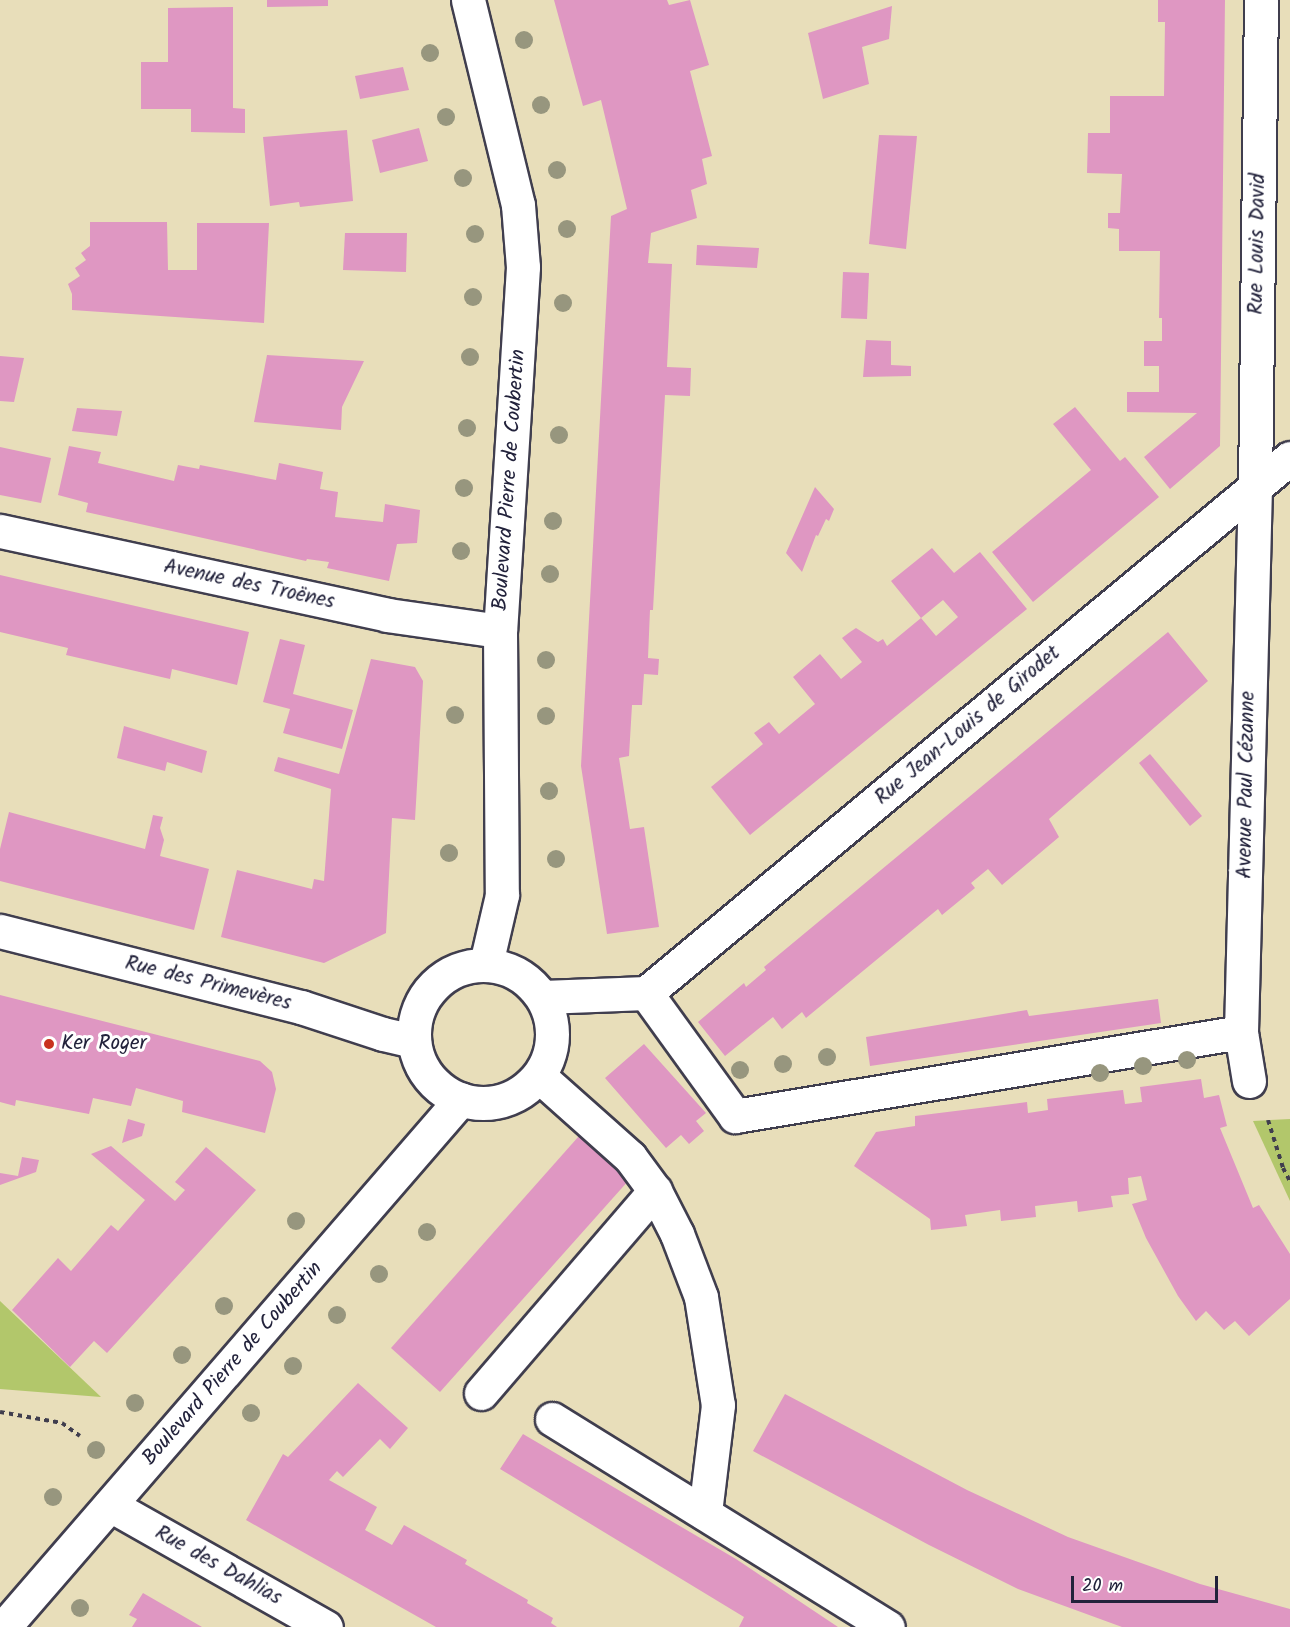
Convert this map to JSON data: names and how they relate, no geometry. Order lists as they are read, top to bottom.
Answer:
{
  "streets": {
    "street": [
      "Rue Louis David",
      "Boulevard Pierre de Coubertin",
      "Avenue des Troënes",
      "Rue Jean-Louis de Girodet",
      "Avenue Paul Cézanne",
      "Rue des Primevères",
      "Rue des Dahlias"
    ]
  },
  "crossings": [
    ["Rue Louis David", "Rue Jean-Louis de Girodet"],
    ["Rue Louis David", "Avenue Paul Cézanne"],
    ["Boulevard Pierre de Coubertin", "Avenue des Troënes"],
    ["Boulevard Pierre de Coubertin", "Rue des Primevères"],
    ["Boulevard Pierre de Coubertin", "Rue des Dahlias"],
    ["Rue Jean-Louis de Girodet", "Avenue Paul Cézanne"]
  ],
  "places": ["Ker Roger"],
  "scale_bar": "20 m"
}
